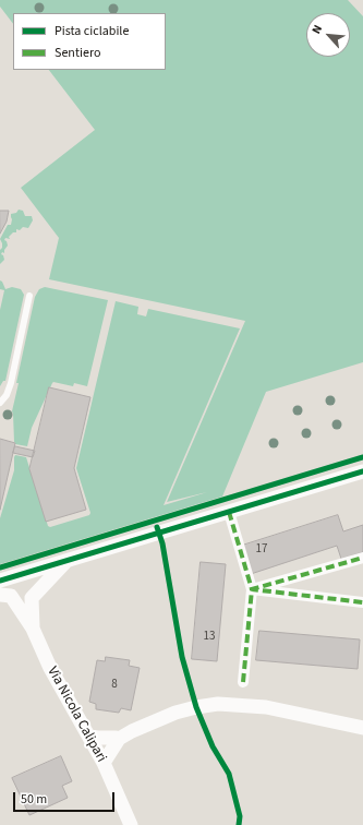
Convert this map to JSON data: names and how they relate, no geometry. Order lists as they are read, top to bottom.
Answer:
{
  "streets": {
    "street": ["Via Nicola Calipari"]
  },
  "house_numbers": ["17", "13", "8"],
  "legend": ["Pista ciclabile", "Sentiero"],
  "scale_bar": "50 m",
  "north": "top left"
}
